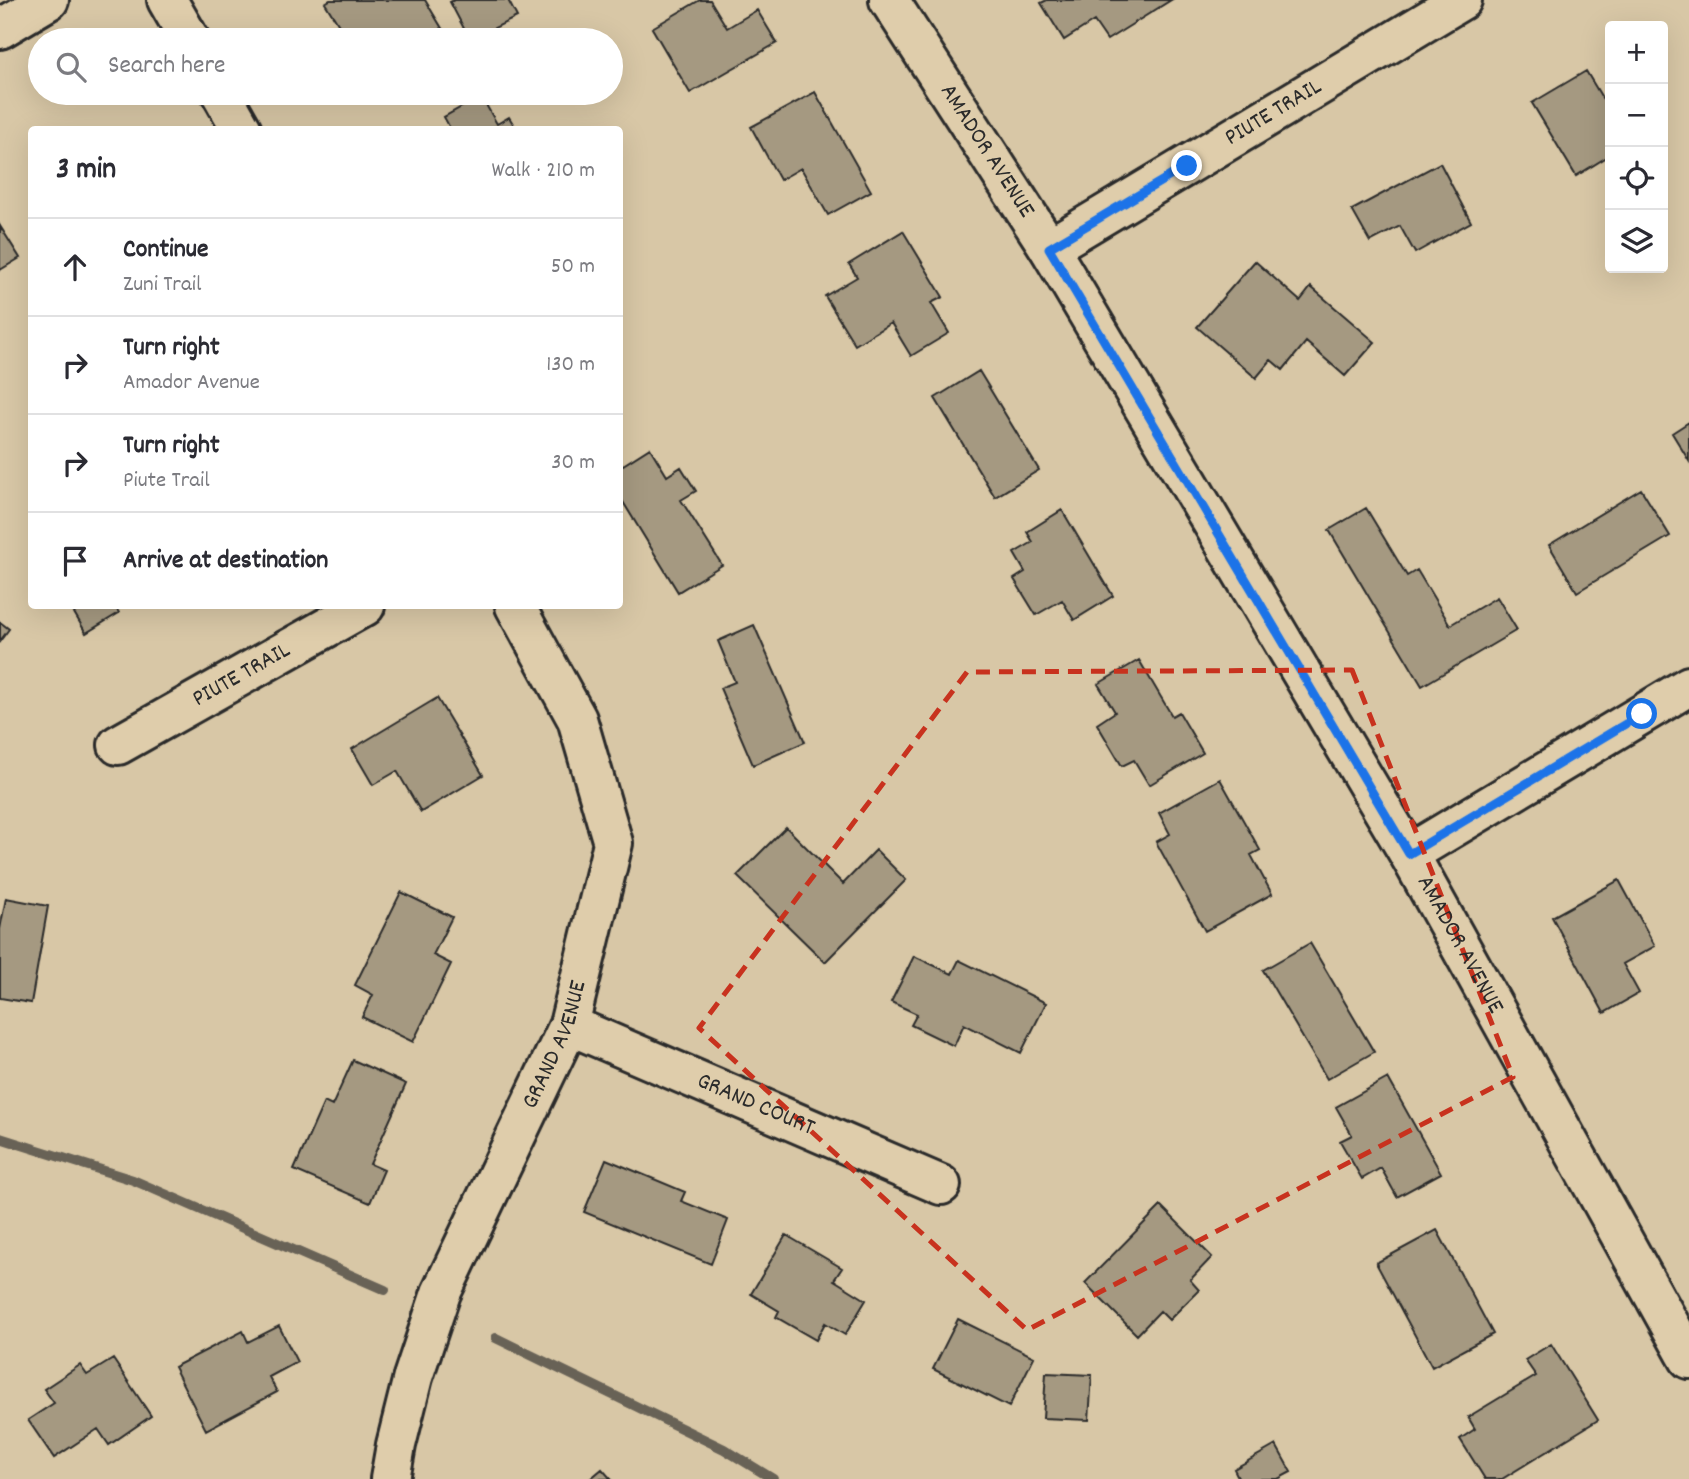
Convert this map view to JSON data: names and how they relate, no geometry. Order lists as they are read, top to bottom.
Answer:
{
  "streets": {
    "street": [
      "PIUTE TRAIL",
      "AMADOR AVENUE",
      "GRAND AVENUE",
      "GRAND COURT"
    ]
  },
  "crossings": [
    ["PIUTE TRAIL", "AMADOR AVENUE"],
    ["GRAND AVENUE", "GRAND COURT"]
  ],
  "page": {
    "map_buttons": ["+", "−"],
    "search": "Search here",
    "heading": ["3 min", "Walk · 210 m"],
    "list": [
      ["Continue", "Zuni Trail", "50 m"],
      ["Turn right", "Amador Avenue", "130 m"],
      ["Turn right", "Piute Trail", "30 m"],
      "Arrive at destination"
    ]
  }
}
